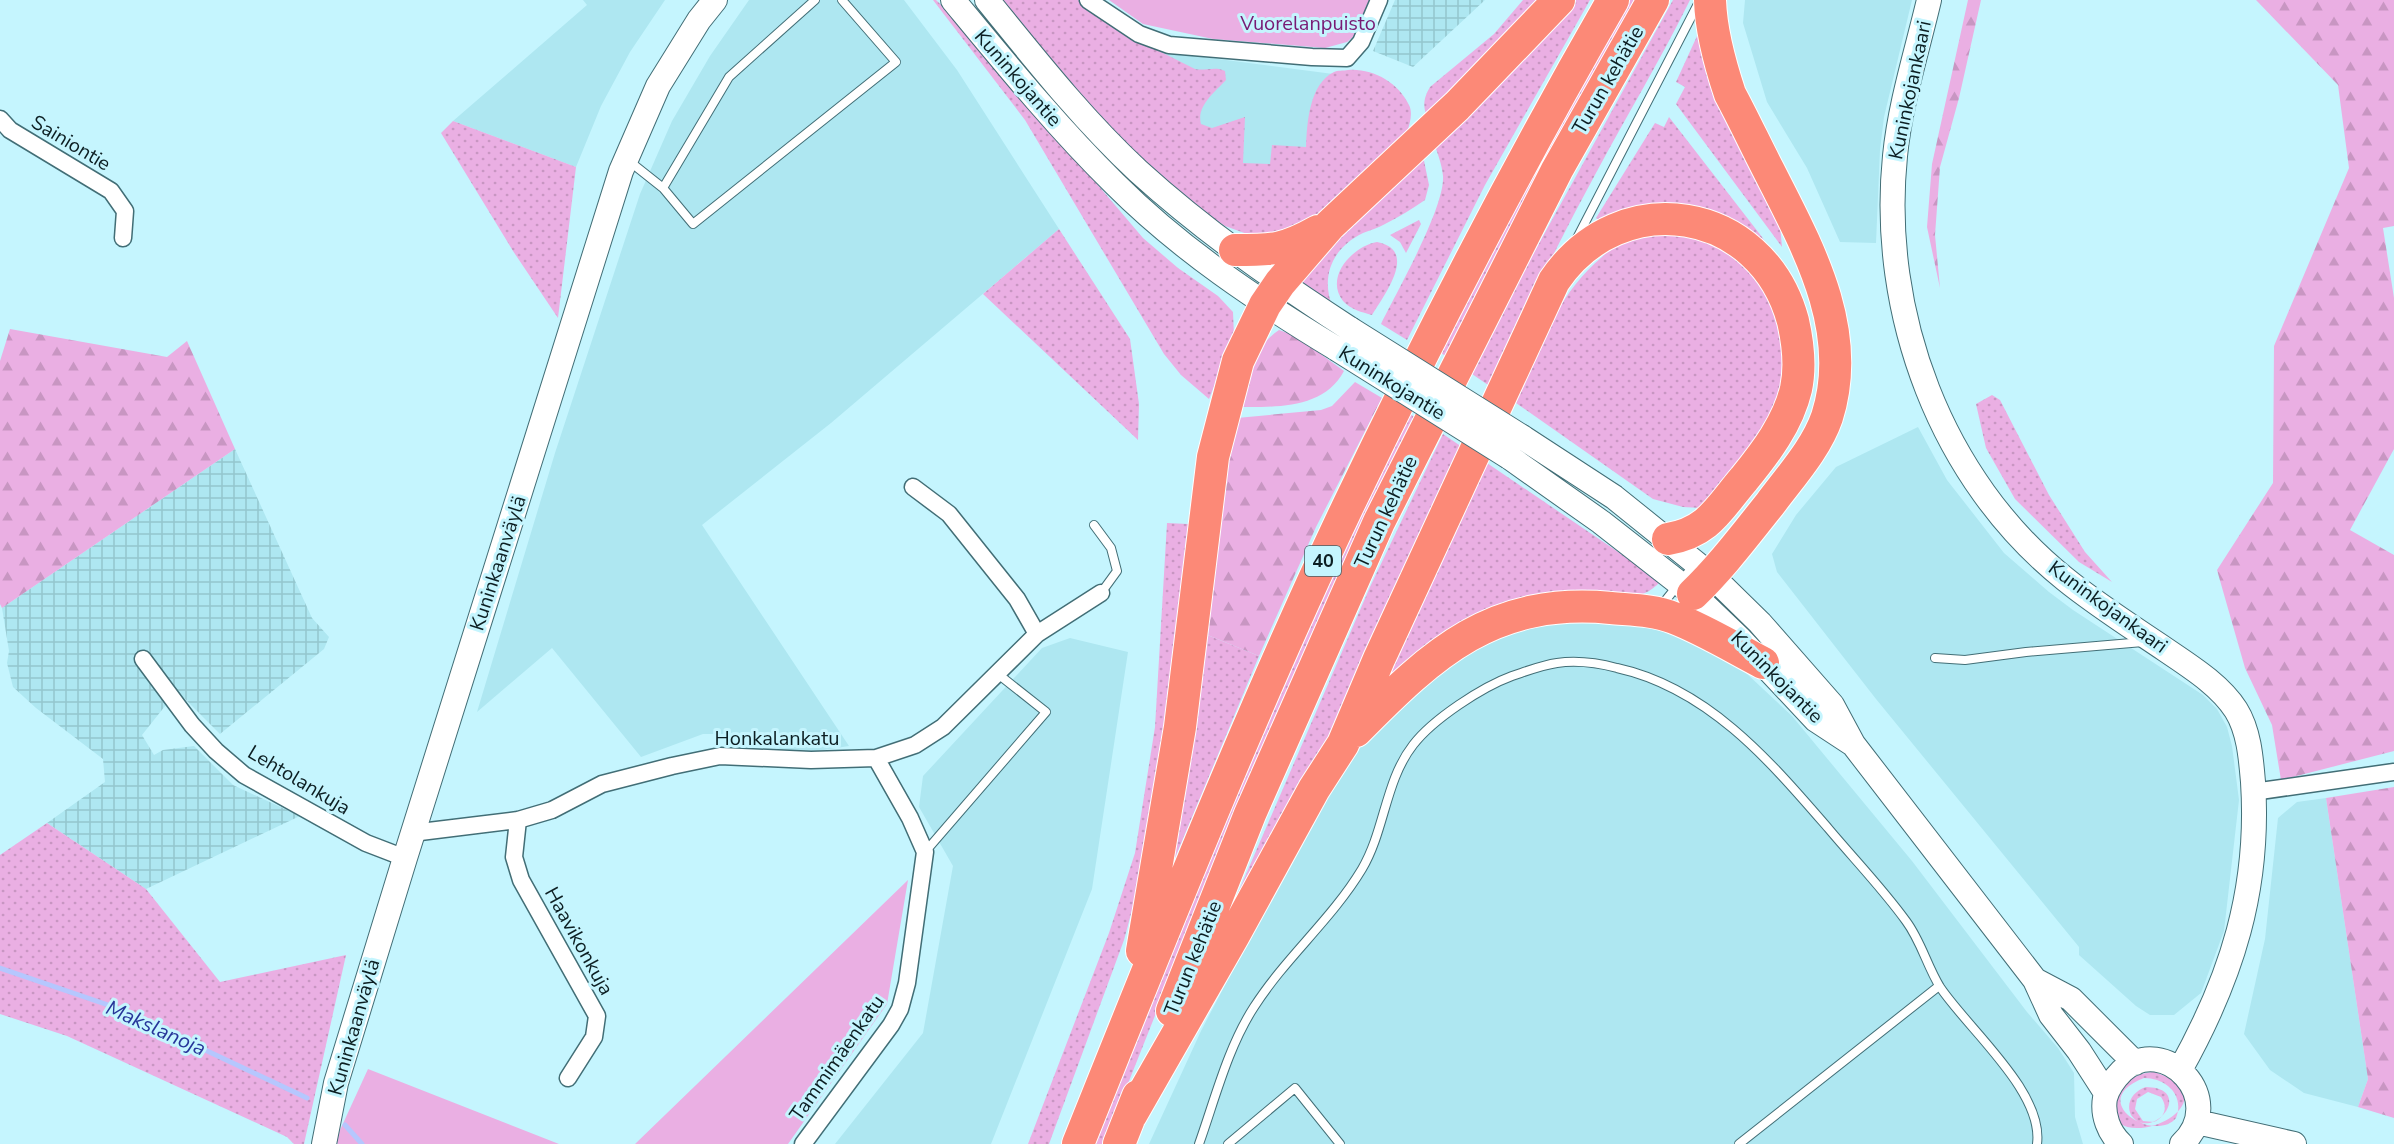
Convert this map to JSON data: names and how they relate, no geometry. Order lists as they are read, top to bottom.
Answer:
{
  "streets": {
    "highway": ["Turun kehätie", "40"],
    "main road": ["Kuninkojantie", "Kuninkojankaari", "Kuninkaanväylä"],
    "street": [
      "Sainiontie",
      "Honkalankatu",
      "Lehtolankuja",
      "Haavikonkuja",
      "Tammimäenkatu"
    ]
  },
  "crossings": [
    ["Kuninkaanväylä", "Honkalankatu"],
    ["Kuninkaanväylä", "Lehtolankuja"],
    ["Honkalankatu", "Haavikonkuja"]
  ],
  "water": ["Makslanoja"],
  "parks": ["Vuorelanpuisto"]
}
